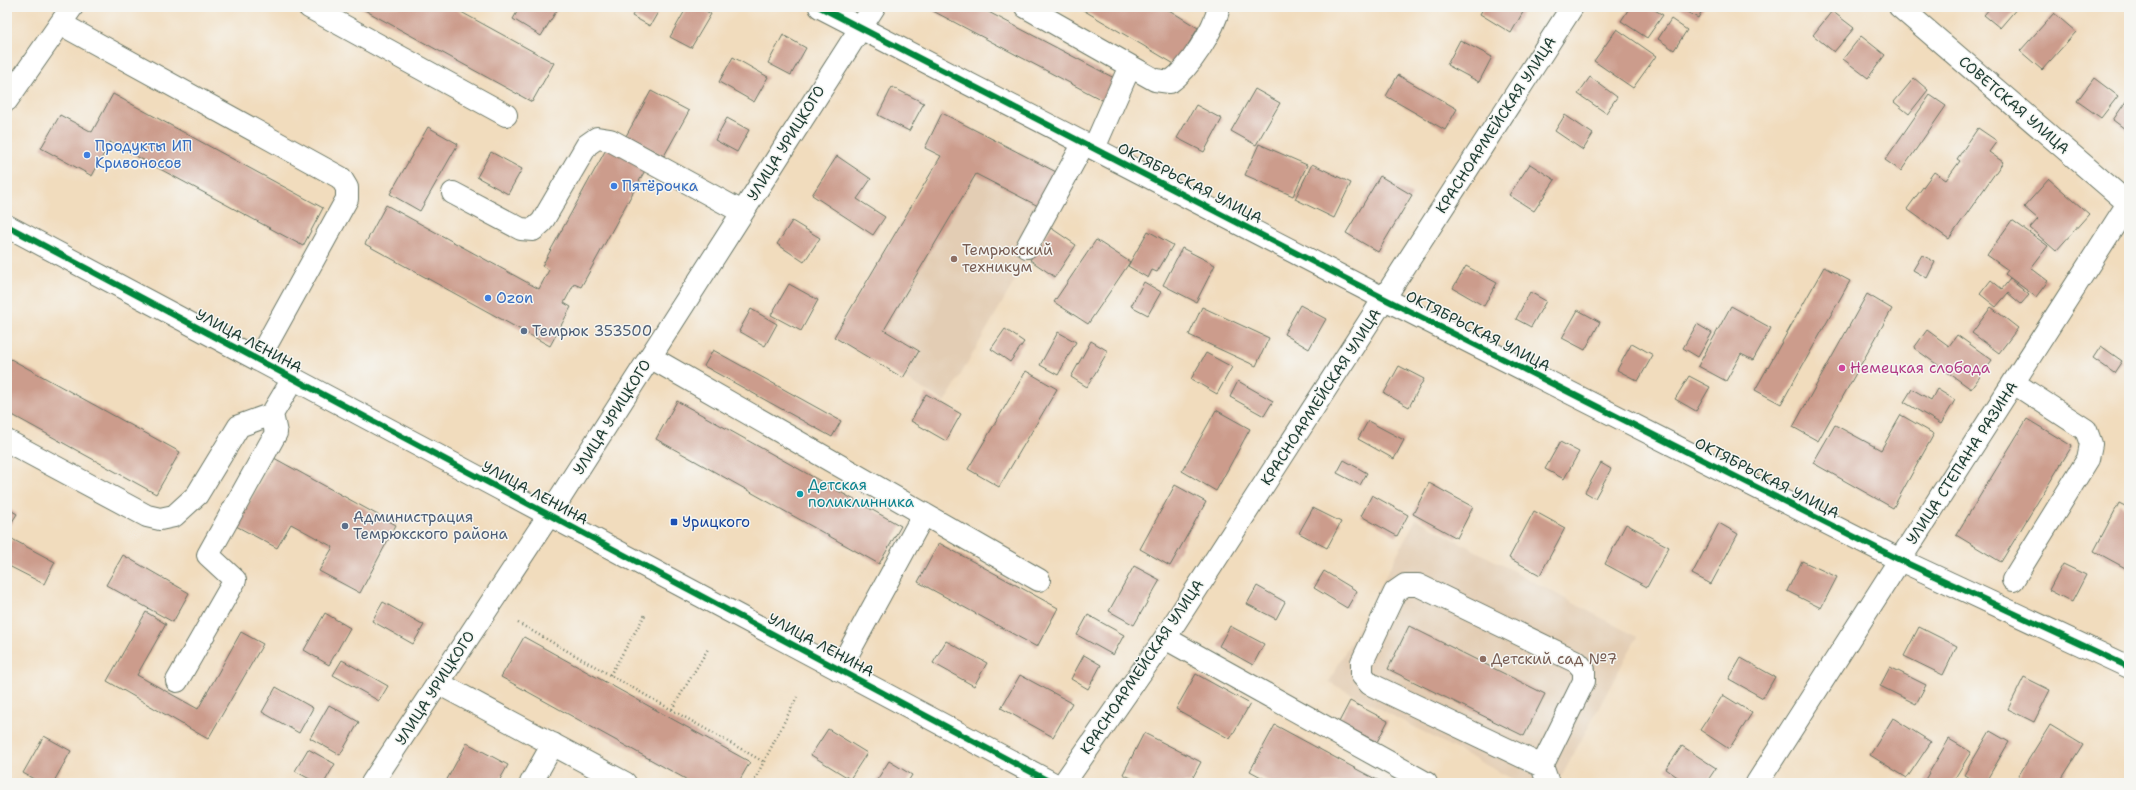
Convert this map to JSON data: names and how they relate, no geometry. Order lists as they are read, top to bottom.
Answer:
{
  "streets": {
    "street": [
      "СОВЕТСКАЯ УЛИЦА",
      "КРАСНОАРМЕЙСКАЯ УЛИЦА",
      "УЛИЦА УРИЦКОГО",
      "ОКТЯБРЬСКАЯ УЛИЦА",
      "УЛИЦА ЛЕНИНА",
      "УЛИЦА СТЕПАНА РАЗИНА"
    ]
  },
  "crossings": [
    ["СОВЕТСКАЯ УЛИЦА", "УЛИЦА СТЕПАНА РАЗИНА"],
    ["КРАСНОАРМЕЙСКАЯ УЛИЦА", "ОКТЯБРЬСКАЯ УЛИЦА"],
    ["УЛИЦА УРИЦКОГО", "ОКТЯБРЬСКАЯ УЛИЦА"],
    ["УЛИЦА УРИЦКОГО", "УЛИЦА ЛЕНИНА"],
    ["ОКТЯБРЬСКАЯ УЛИЦА", "УЛИЦА СТЕПАНА РАЗИНА"]
  ],
  "places": {
    "other": [
      "Продукты ИП Кривоносов",
      "Пятёрочка",
      "Темрюкский техникум",
      "Ozon",
      "Темрюк 353500",
      "Немецкая слобода",
      "Детская поликлинника",
      "Администрация Темрюкского района",
      "Детский сад №7"
    ],
    "transit": ["Урицкого"]
  }
}
